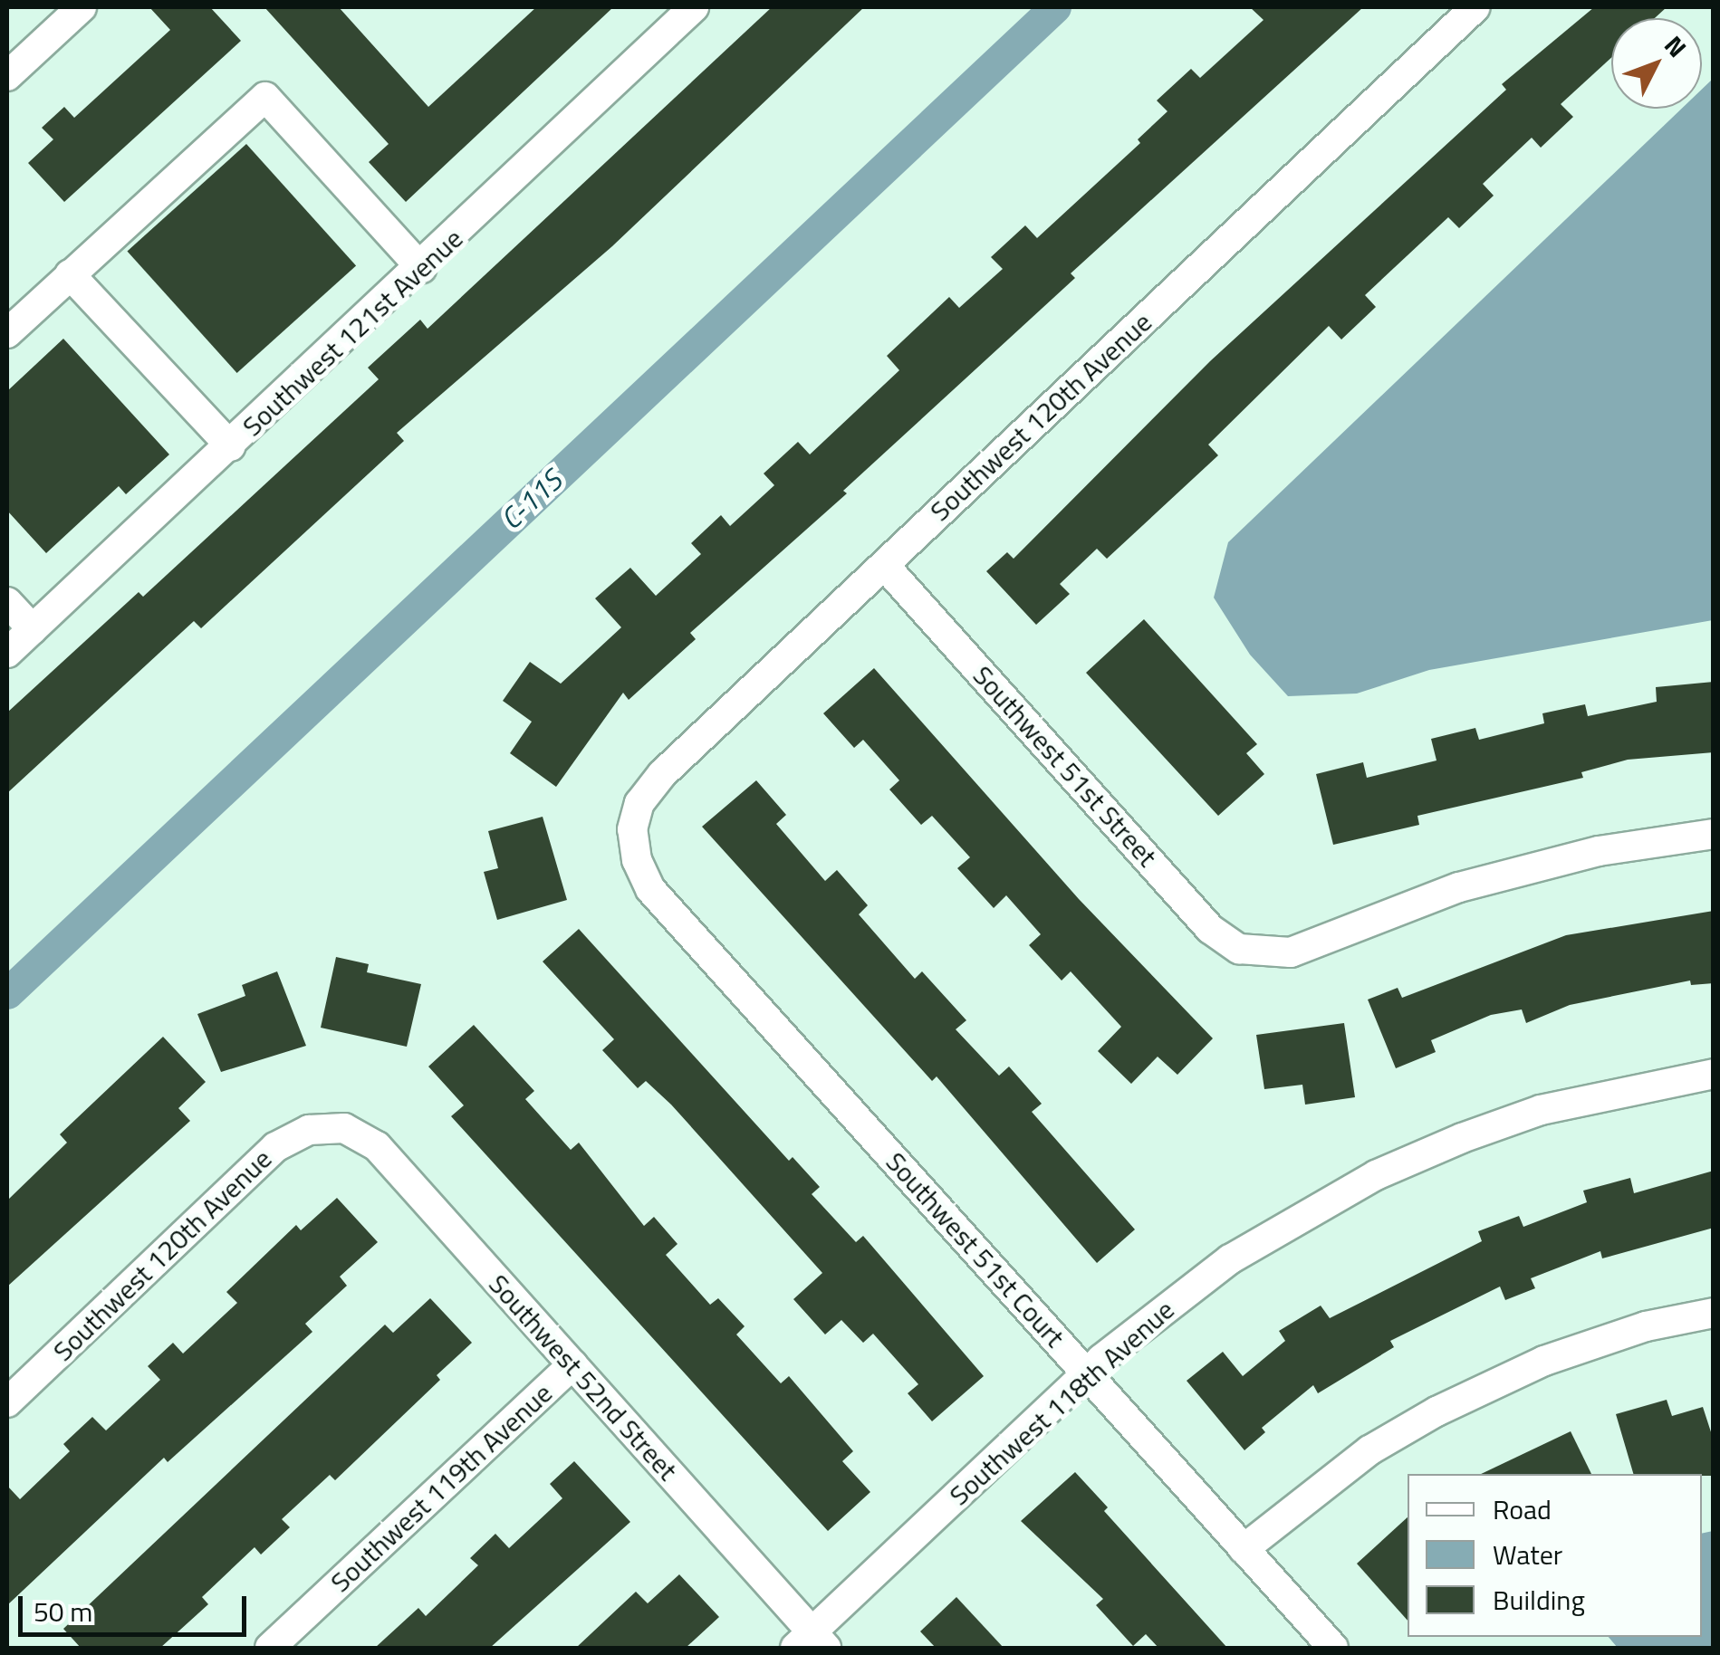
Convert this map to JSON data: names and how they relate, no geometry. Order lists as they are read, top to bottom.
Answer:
{
  "streets": {
    "street": [
      "Southwest 121st Avenue",
      "Southwest 120th Avenue",
      "Southwest 51st Street",
      "Southwest 51st Court",
      "Southwest 52nd Street",
      "Southwest 118th Avenue",
      "Southwest 119th Avenue"
    ]
  },
  "crossings": [
    ["Southwest 120th Avenue", "Southwest 51st Street"],
    ["Southwest 120th Avenue", "Southwest 51st Court"],
    ["Southwest 120th Avenue", "Southwest 52nd Street"],
    ["Southwest 51st Court", "Southwest 118th Avenue"],
    ["Southwest 52nd Street", "Southwest 118th Avenue"],
    ["Southwest 52nd Street", "Southwest 119th Avenue"]
  ],
  "water": ["C-11S"],
  "legend": ["Road", "Water", "Building"],
  "scale_bar": "50 m",
  "north": "top right"
}
